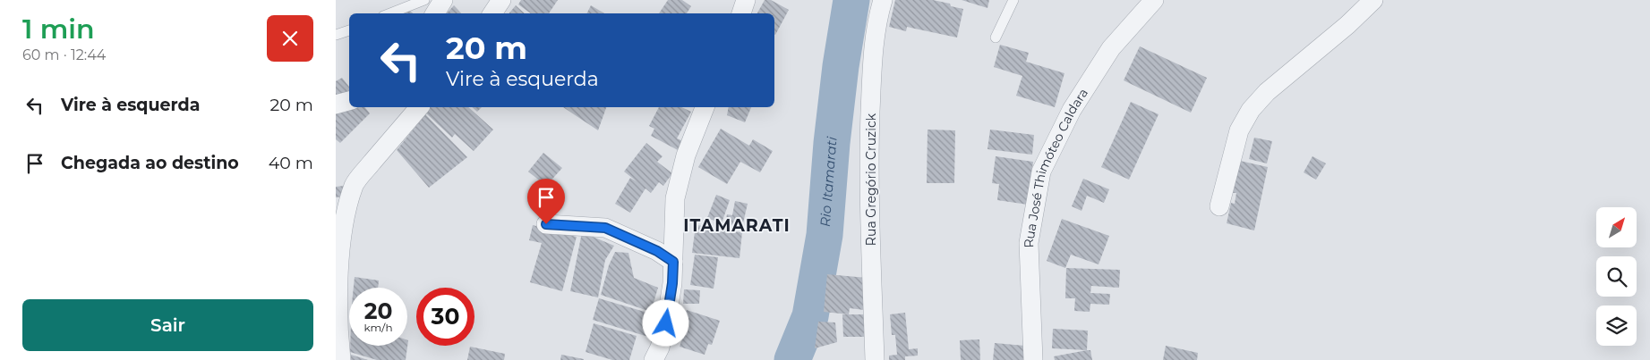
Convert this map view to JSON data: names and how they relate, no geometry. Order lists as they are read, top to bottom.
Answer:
{
  "streets": {
    "street": ["Rua José Thimóteo Caldara", "Rua Gregório Cruzick"]
  },
  "districts": ["ITAMARATI"],
  "water": ["Rio Itamarati"],
  "north": "top right",
  "page": {
    "heading": ["1 min", "60 m · 12:44"],
    "turn": ["20 m", "Vire à esquerda"],
    "list": [
      {
        "name": "Vire à esquerda",
        "value": "20 m"
      },
      {
        "name": "Chegada ao destino",
        "value": "40 m"
      }
    ],
    "speed": "20 km/h",
    "limit": "30",
    "buttons": "Sair"
  }
}
